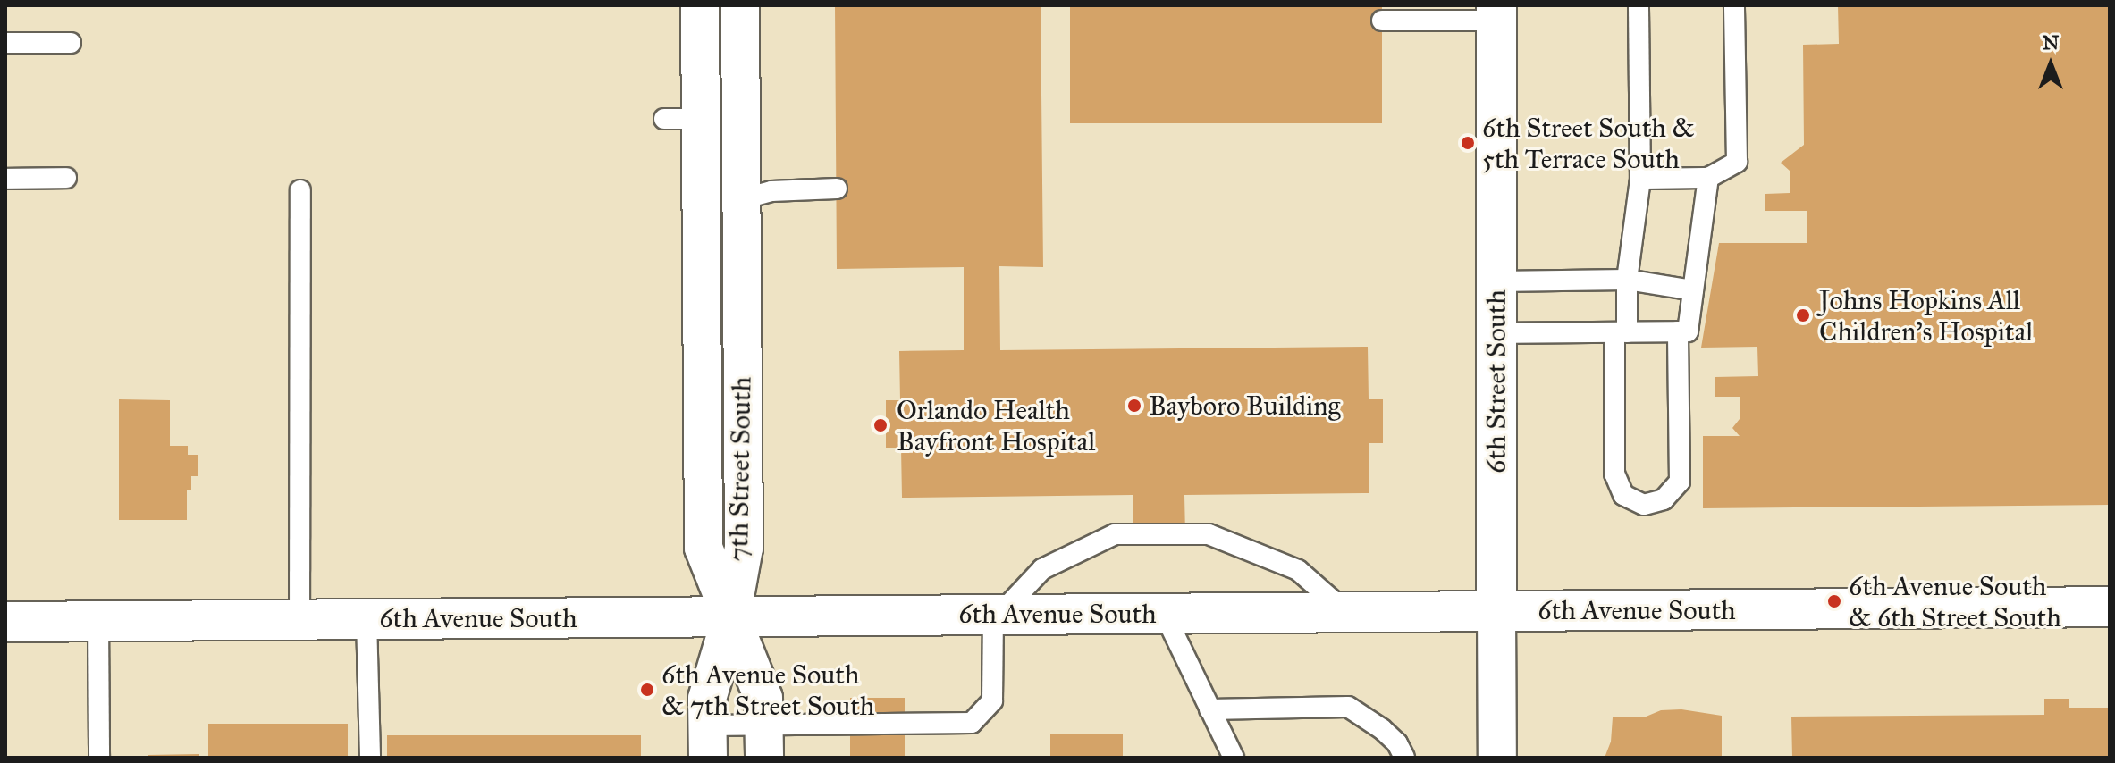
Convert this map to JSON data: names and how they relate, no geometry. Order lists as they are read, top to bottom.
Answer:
{
  "streets": {
    "street": ["6th Street South", "7th Street South", "6th Avenue South"]
  },
  "crossings": [
    ["6th Street South", "6th Avenue South"],
    ["7th Street South", "6th Avenue South"]
  ],
  "places": [
    "6th Street South & 5th Terrace South",
    "Johns Hopkins All Children's Hospital",
    "Bayboro Building",
    "Orlando Health Bayfront Hospital",
    "6th Avenue South & 6th Street South",
    "6th Avenue South & 7th Street South"
  ],
  "north": "top"
}
